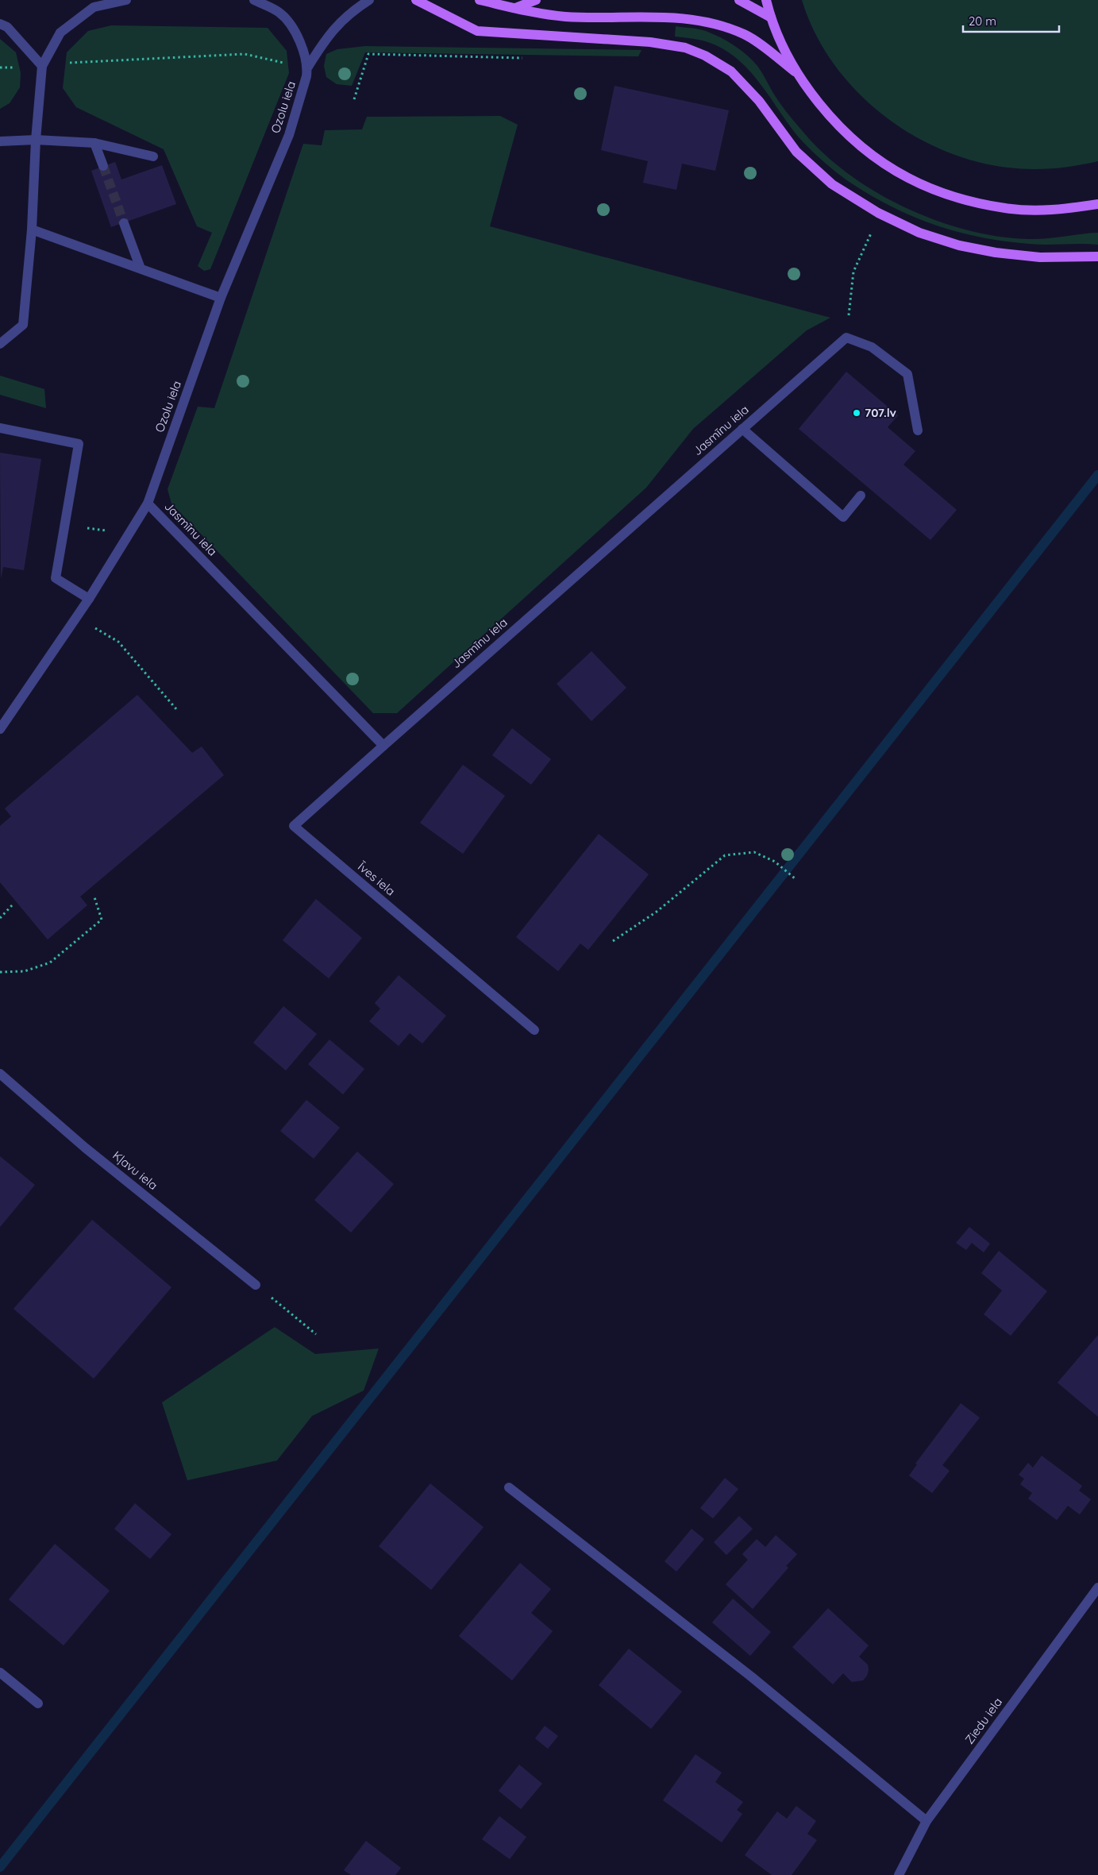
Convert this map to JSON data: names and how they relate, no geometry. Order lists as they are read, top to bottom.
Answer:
{
  "streets": {
    "street": [
      "Ozolu iela",
      "Jasmīnu iela",
      "Īves iela",
      "Kļavu iela",
      "Ziedu iela"
    ]
  },
  "crossings": [
    ["Ozolu iela", "Jasmīnu iela"],
    ["Jasmīnu iela", "Īves iela"]
  ],
  "places": ["707.lv"],
  "scale_bar": "20 m"
}
